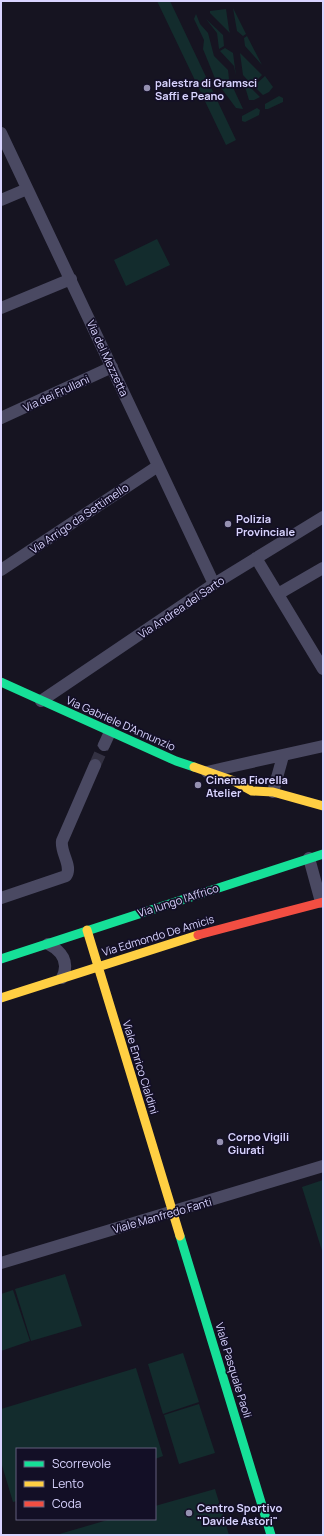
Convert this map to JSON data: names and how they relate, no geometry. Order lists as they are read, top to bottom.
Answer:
{
  "streets": {
    "street": [
      "Via del Mezzetta",
      "Via dei Frullani",
      "Via Arrigo da Settimello",
      "Via Andrea del Sarto",
      "Via Gabriele D'Annunzio",
      "Via lungo l'Affrico",
      "Via Edmondo De Amicis",
      "Viale Enrico Cialdini",
      "Viale Manfredo Fanti",
      "Viale Pasquale Paoli"
    ]
  },
  "crossings": [
    ["Via del Mezzetta", "Via dei Frullani"],
    ["Via del Mezzetta", "Via Arrigo da Settimello"],
    ["Via del Mezzetta", "Via Andrea del Sarto"],
    ["Via Andrea del Sarto", "Via Gabriele D'Annunzio"],
    ["Via lungo l'Affrico", "Viale Enrico Cialdini"],
    ["Via Edmondo De Amicis", "Viale Enrico Cialdini"],
    ["Viale Enrico Cialdini", "Viale Manfredo Fanti"],
    ["Viale Enrico Cialdini", "Viale Pasquale Paoli"],
    ["Viale Manfredo Fanti", "Viale Pasquale Paoli"]
  ],
  "places": [
    "palestra di Gramsci Saffi e Peano",
    "Polizia Provinciale",
    "Cinema Fiorella Atelier",
    "Corpo Vigili Giurati",
    "Centro Sportivo \"Davide Astori\""
  ],
  "legend": ["Scorrevole", "Lento", "Coda"]
}
